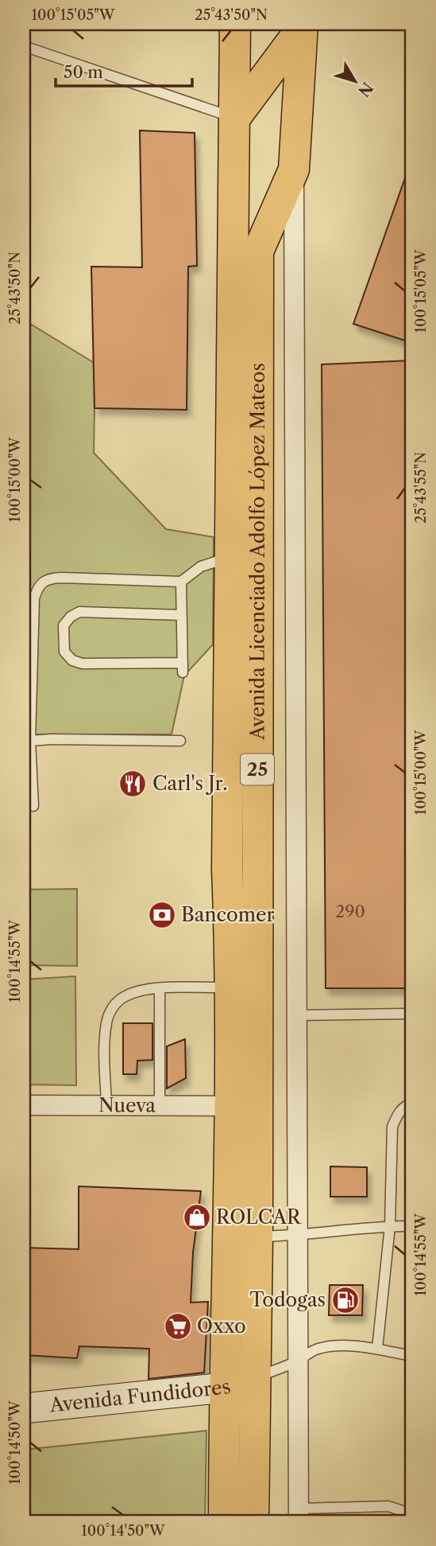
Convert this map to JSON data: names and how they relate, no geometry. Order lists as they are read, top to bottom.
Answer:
{
  "streets": {
    "main road": ["Avenida Licenciado Adolfo López Mateos", "25"],
    "street": ["Nueva", "Avenida Fundidores"]
  },
  "crossings": [
    ["Avenida Licenciado Adolfo López Mateos", "Nueva"],
    ["Avenida Licenciado Adolfo López Mateos", "Avenida Fundidores"]
  ],
  "places": {
    "restaurant": ["Carl's Jr."],
    "bank": ["Bancomer"],
    "shop": ["ROLCAR"],
    "fuel station": ["Todogas"],
    "supermarket": ["Oxxo"]
  },
  "house_numbers": ["290"],
  "scale_bar": "50 m",
  "north": "bottom right",
  "coordinates": [
    "100°15'05\"W",
    "25°43'50\"N",
    "100°15'00\"W",
    "25°43'55\"N",
    "100°14'55\"W",
    "100°14'50\"W"
  ]
}
